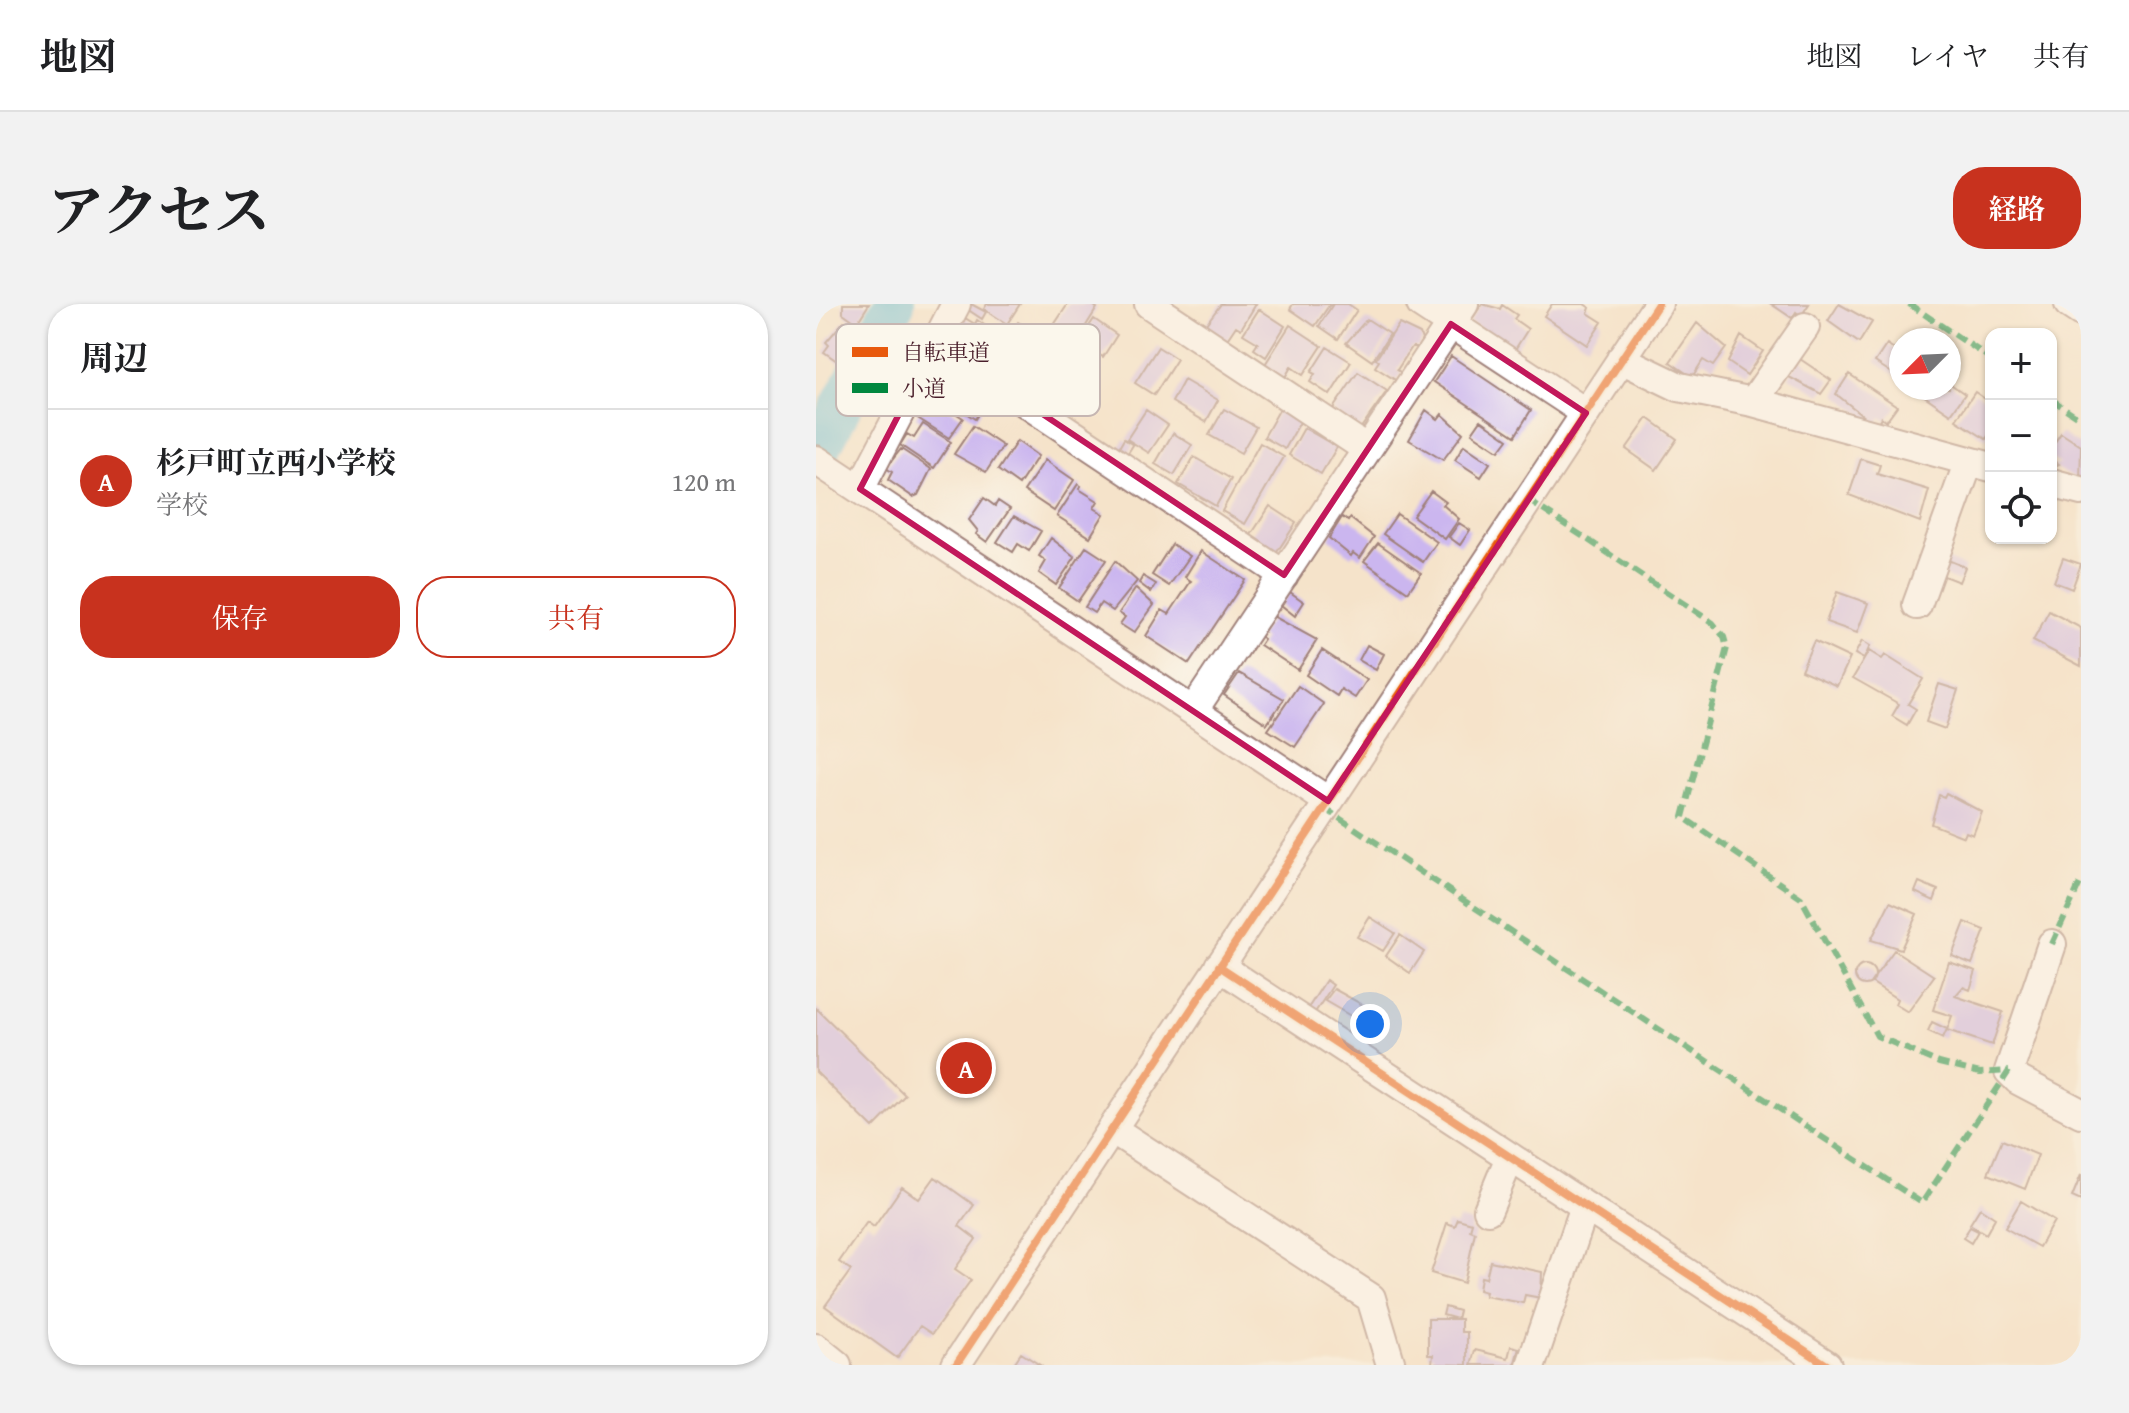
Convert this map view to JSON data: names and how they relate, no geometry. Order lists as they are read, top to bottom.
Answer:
{
  "legend": ["自転車道", "小道"],
  "north": "bottom left",
  "page": {
    "header": "地図",
    "nav": ["地図", "レイヤ", "共有"],
    "title": "アクセス",
    "buttons": [
      "経路",
      ["保存", "共有"]
    ],
    "heading": "周辺",
    "map_buttons": ["+", "−"],
    "list": [
      {
        "mark": "A",
        "name": "杉戸町立西小学校",
        "note": "学校",
        "value": "120 m"
      }
    ],
    "pins": "A"
  }
}
